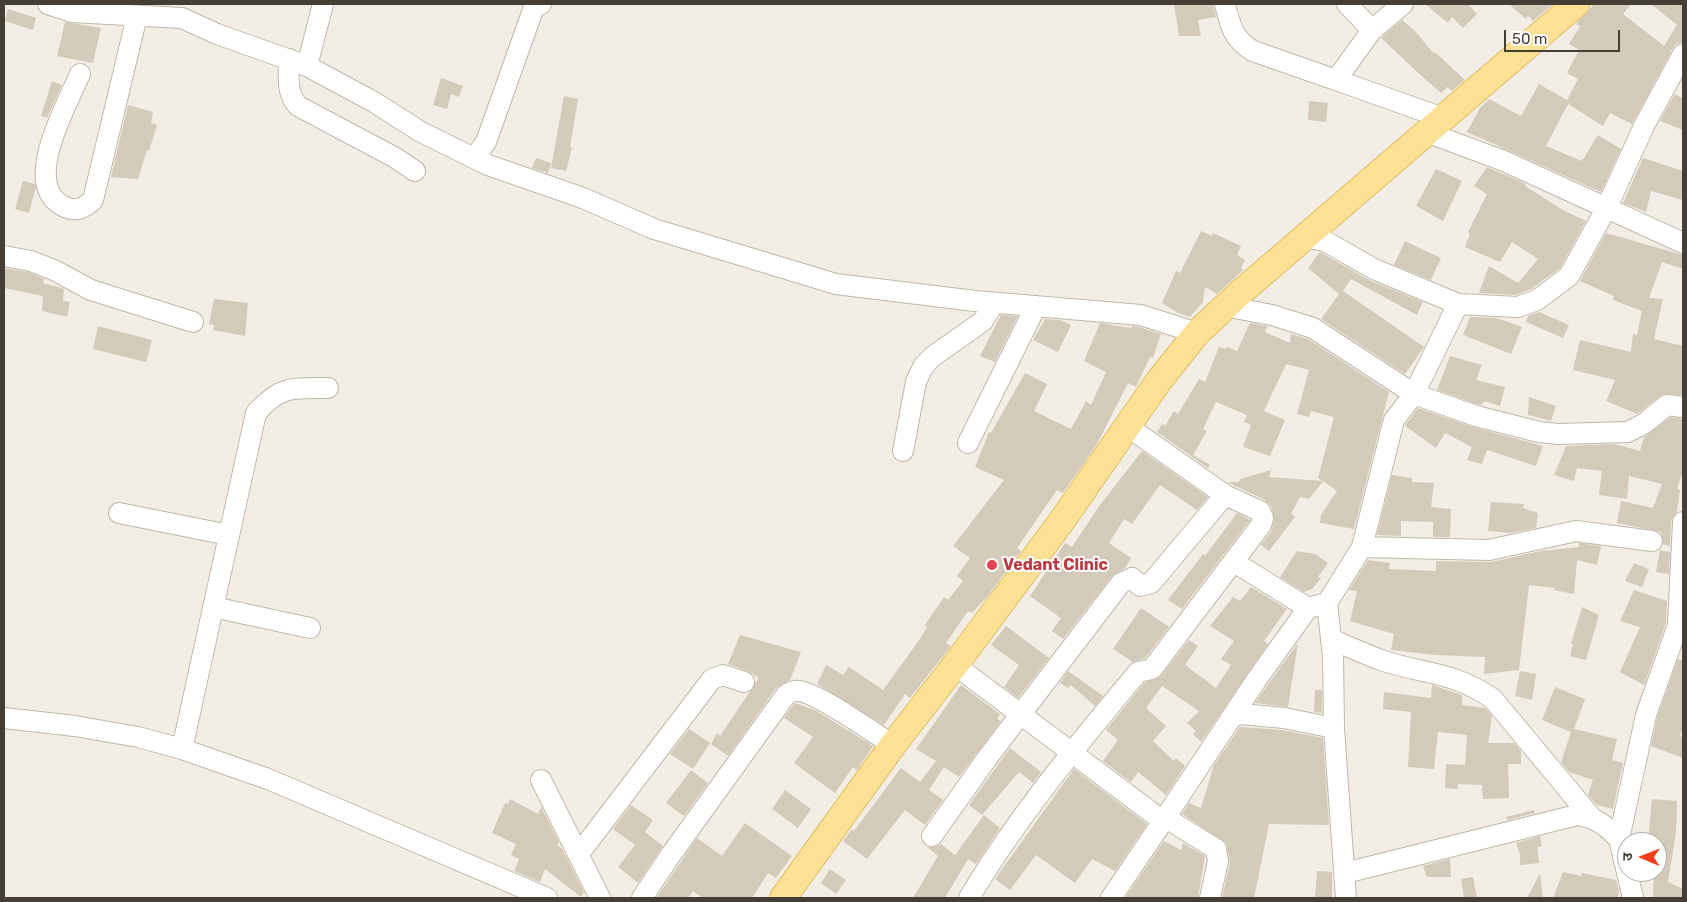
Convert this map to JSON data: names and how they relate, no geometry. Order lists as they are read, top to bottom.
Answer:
{
  "places": ["Vedant Clinic"],
  "scale_bar": "50 m",
  "north": "left"
}
